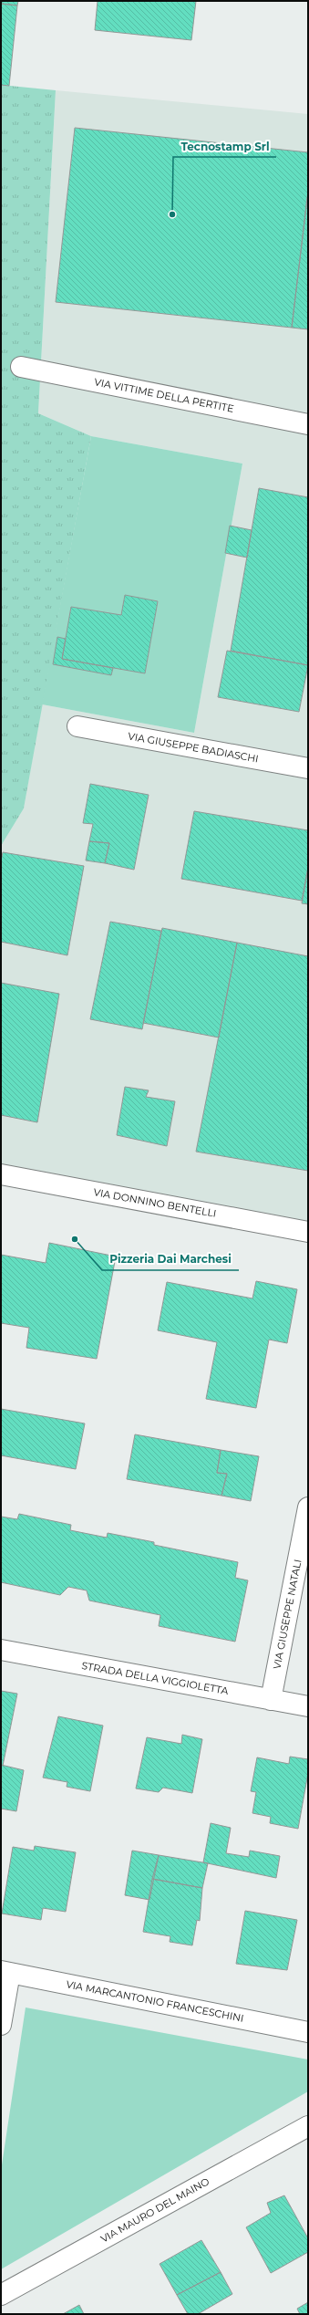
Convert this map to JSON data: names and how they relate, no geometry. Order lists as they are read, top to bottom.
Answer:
{
  "streets": {
    "street": [
      "VIA VITTIME DELLA PERTITE",
      "VIA GIUSEPPE BADIASCHI",
      "VIA DONNINO BENTELLI",
      "VIA GIUSEPPE NATALI",
      "STRADA DELLA VIGGIOLETTA",
      "VIA MARCANTONIO FRANCESCHINI",
      "VIA MAURO DEL MAINO"
    ]
  },
  "crossings": [
    ["VIA GIUSEPPE NATALI", "STRADA DELLA VIGGIOLETTA"]
  ],
  "places": ["Tecnostamp Srl", "Pizzeria Dai Marchesi"]
}
